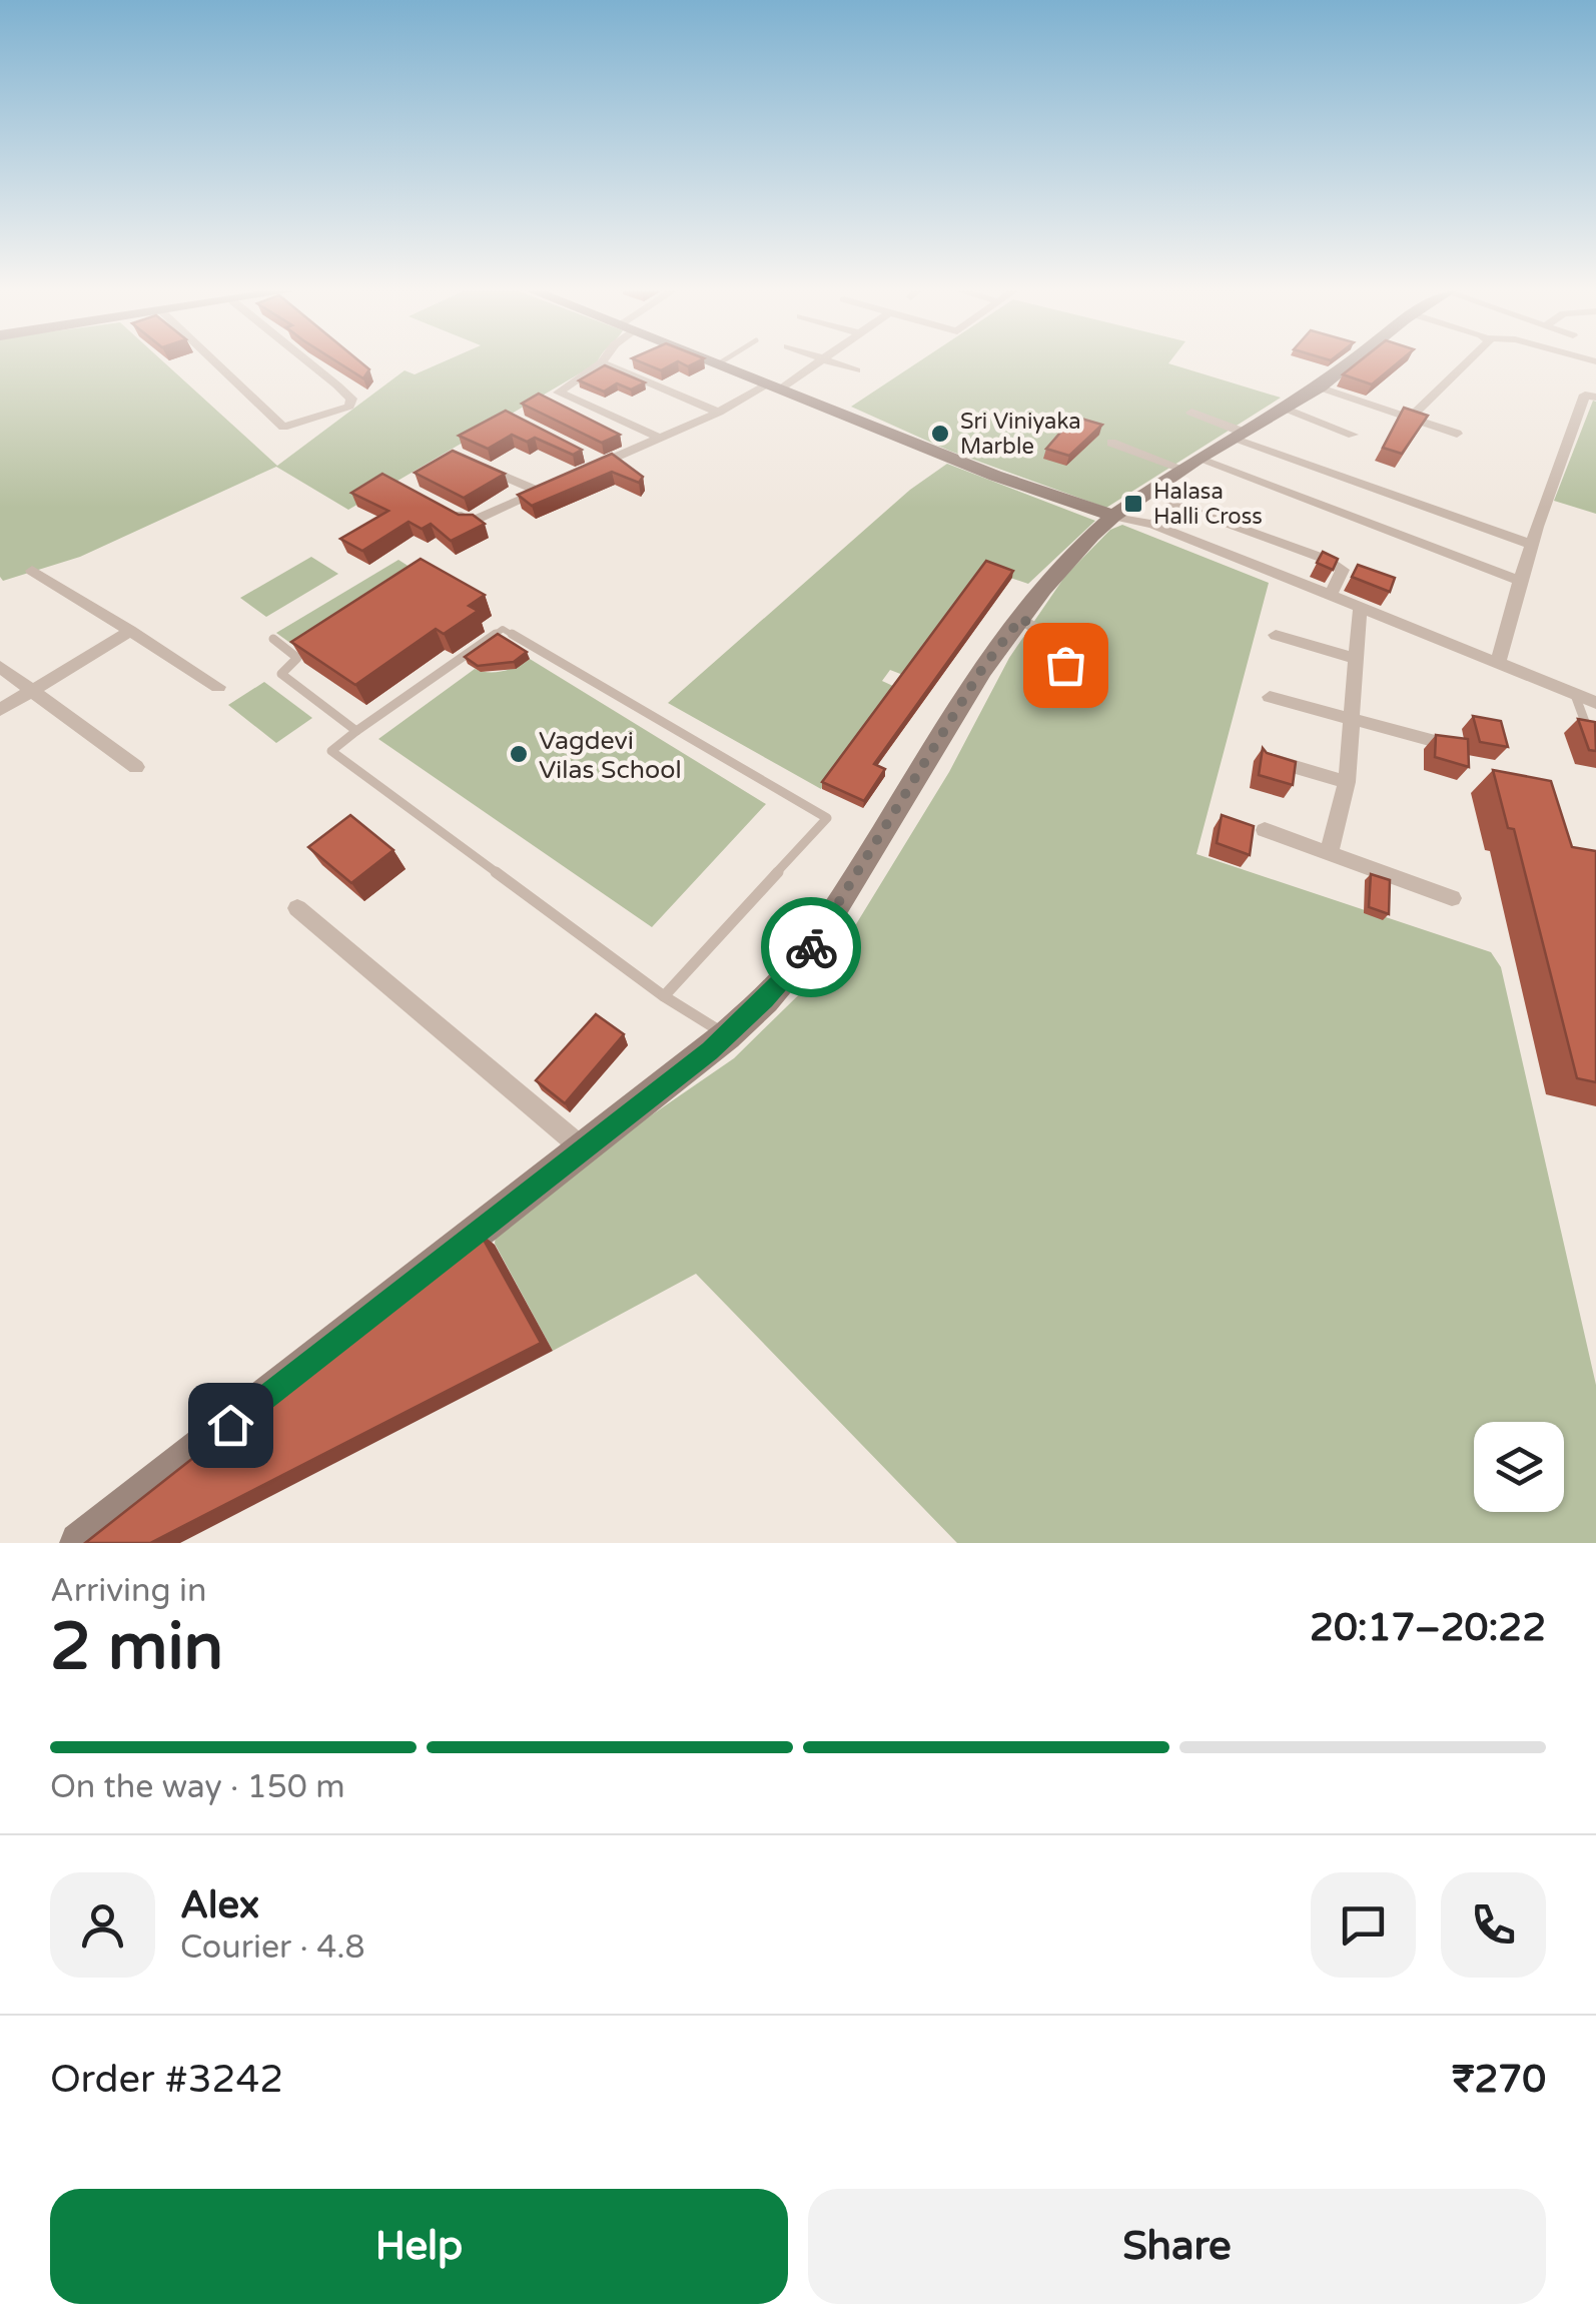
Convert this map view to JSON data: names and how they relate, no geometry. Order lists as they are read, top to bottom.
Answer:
{
  "places": {
    "other": ["Sri Viniyaka Marble", "Vagdevi Vilas School"],
    "transit": ["Halasa Halli Cross"]
  },
  "page": {
    "heading": ["2 min", "Arriving in", "20:17–20:22"],
    "panel": [
      "Alex",
      "Courier · 4.8",
      "Order #3242",
      "₹270"
    ],
    "bar": "On the way · 150 m",
    "buttons": ["Help", "Share"]
  }
}
